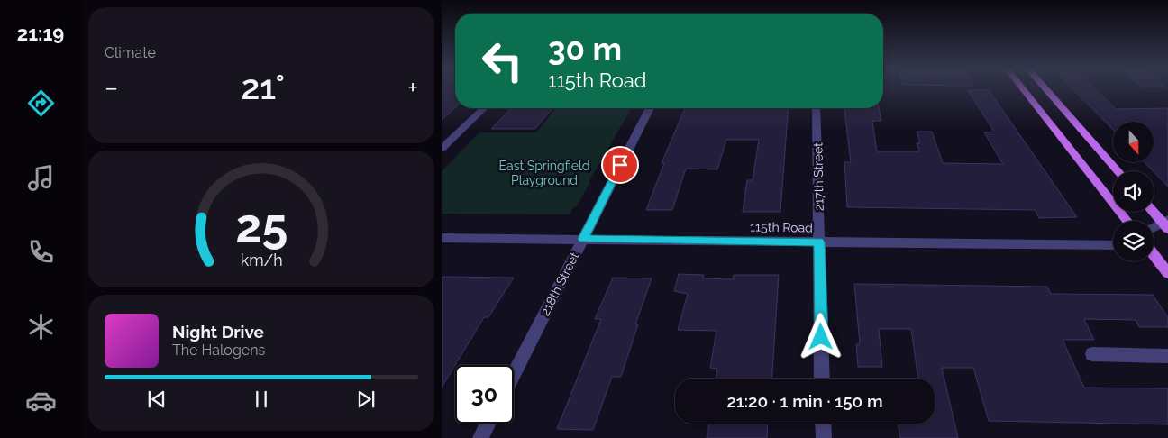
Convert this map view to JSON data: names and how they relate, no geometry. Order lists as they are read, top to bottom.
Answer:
{
  "streets": {
    "street": ["217th Street", "115th Road", "218th Street"]
  },
  "crossings": [
    ["217th Street", "115th Road"],
    ["115th Road", "218th Street"]
  ],
  "parks": ["East Springfield Playground"],
  "north": "bottom",
  "page": {
    "tabs": "21:19",
    "tile": "Climate",
    "turn": ["30 m", "115th Road"],
    "heat": ["−", "21°", "+"],
    "song": ["Night Drive", "The Halogens"],
    "limit": "30",
    "trip": "21:20 · 1 min · 150 m",
    "gauge": ["25", "km/h"]
  }
}
